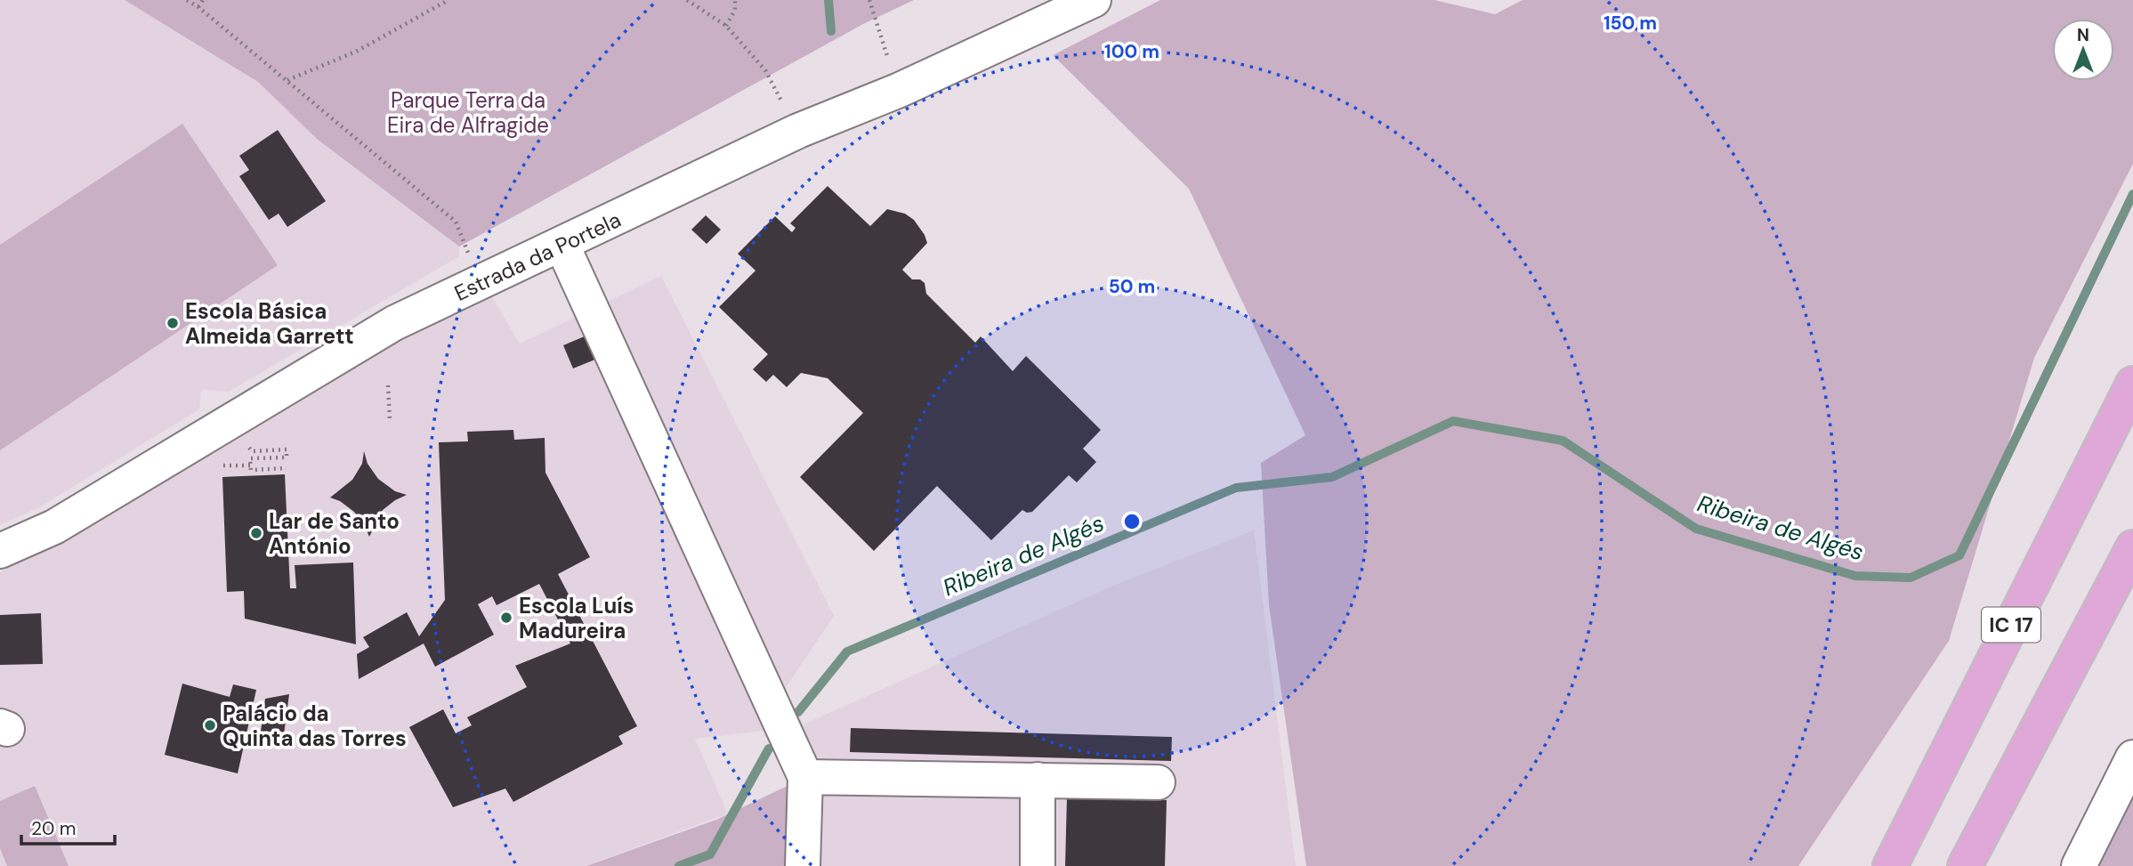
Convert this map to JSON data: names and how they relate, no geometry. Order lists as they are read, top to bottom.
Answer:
{
  "streets": {
    "highway": ["IC 17"],
    "street": ["Estrada da Portela"]
  },
  "water": ["Ribeira de Algés"],
  "parks": ["Parque Terra da Eira de Alfragide"],
  "places": [
    "Escola Básica Almeida Garrett",
    "Lar de Santo António",
    "Escola Luís Madureira",
    "Palácio da Quinta das Torres"
  ],
  "scale_bar": "20 m",
  "north": "top",
  "rings": ["150 m", "100 m", "50 m"]
}
